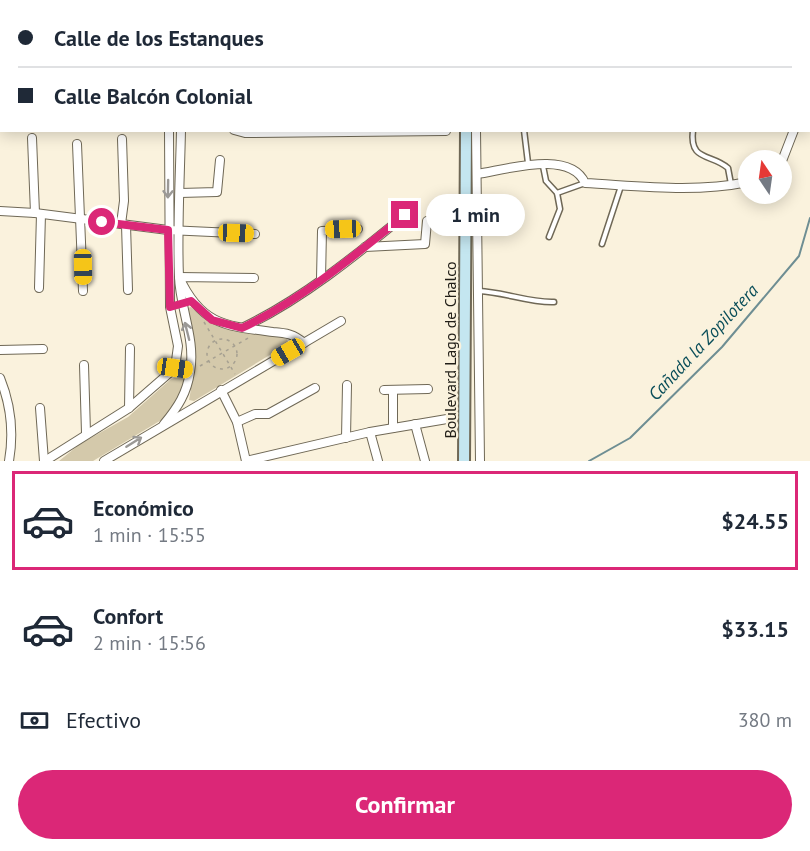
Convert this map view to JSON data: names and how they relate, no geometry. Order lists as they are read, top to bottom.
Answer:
{
  "streets": {
    "main road": ["Boulevard Lago de Chalco"]
  },
  "water": ["Cañada la Zopilotera"],
  "north": "top",
  "page": {
    "banner": ["Calle de los Estanques", "Calle Balcón Colonial"],
    "bubble": "1 min",
    "list": [
      {
        "name": "Económico",
        "note": "1 min · 15:55",
        "value": "$24.55"
      },
      {
        "name": "Confort",
        "note": "2 min · 15:56",
        "value": "$33.15"
      }
    ],
    "pay": ["Efectivo", "380 m"],
    "buttons": "Confirmar"
  }
}
